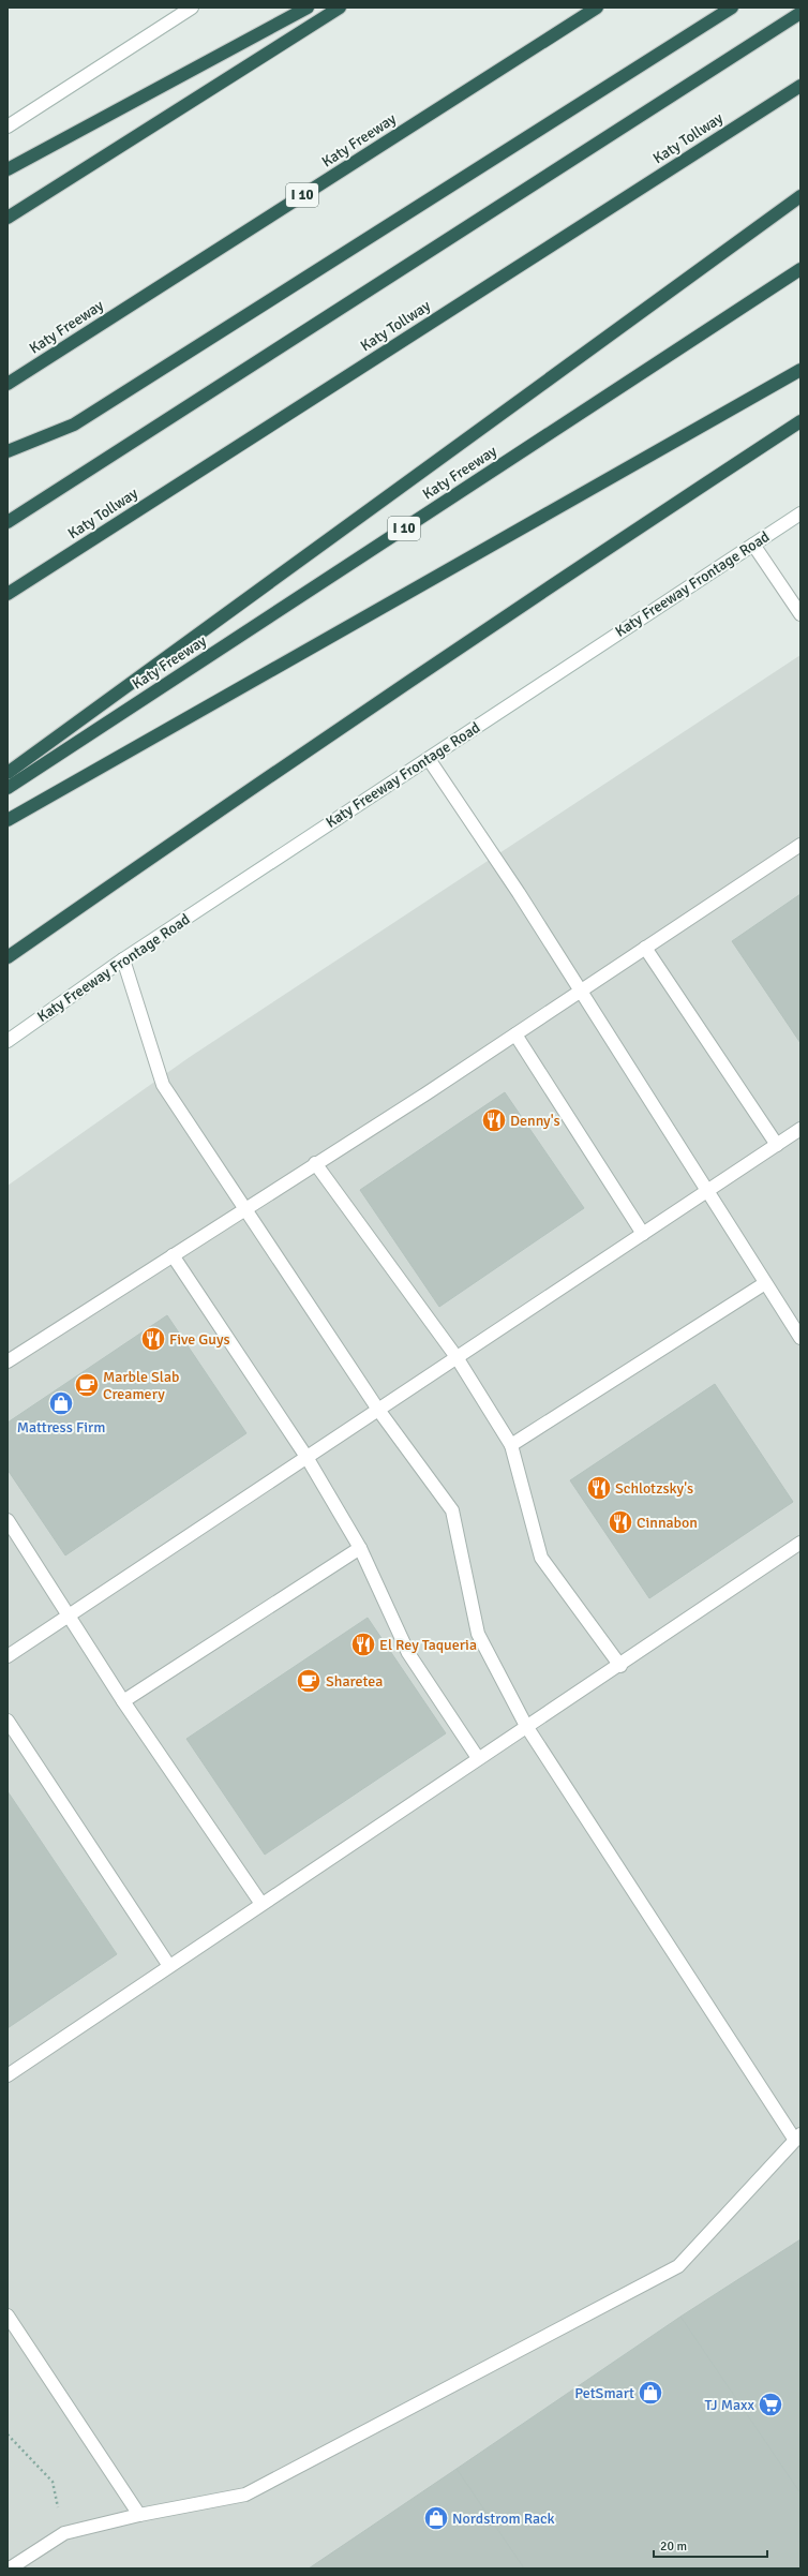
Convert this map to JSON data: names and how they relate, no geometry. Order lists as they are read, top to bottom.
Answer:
{
  "streets": {
    "highway": ["Katy Tollway", "Katy Freeway", "I 10"],
    "main road": ["Katy Freeway Frontage Road"]
  },
  "places": {
    "restaurant": [
      "Denny's",
      "Five Guys",
      "Schlotzsky's",
      "Cinnabon",
      "El Rey Taqueria"
    ],
    "cafe": ["Marble Slab Creamery", "Sharetea"],
    "shop": ["Mattress Firm", "PetSmart", "Nordstrom Rack"],
    "supermarket": ["TJ Maxx"]
  },
  "scale_bar": "20 m"
}
